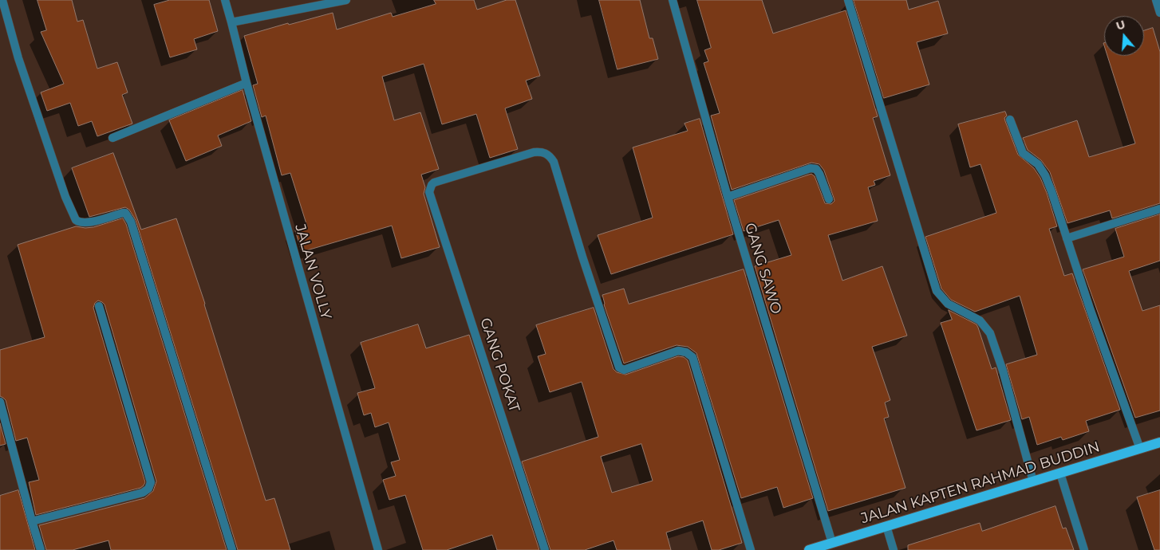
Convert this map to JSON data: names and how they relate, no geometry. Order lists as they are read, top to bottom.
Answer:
{
  "streets": {
    "main road": ["JALAN KAPTEN RAHMAD BUDDIN"],
    "street": ["GANG SAWO", "JALAN VOLLY", "GANG POKAT"]
  },
  "crossings": [
    ["GANG SAWO", "JALAN KAPTEN RAHMAD BUDDIN"]
  ],
  "north": "top"
}
